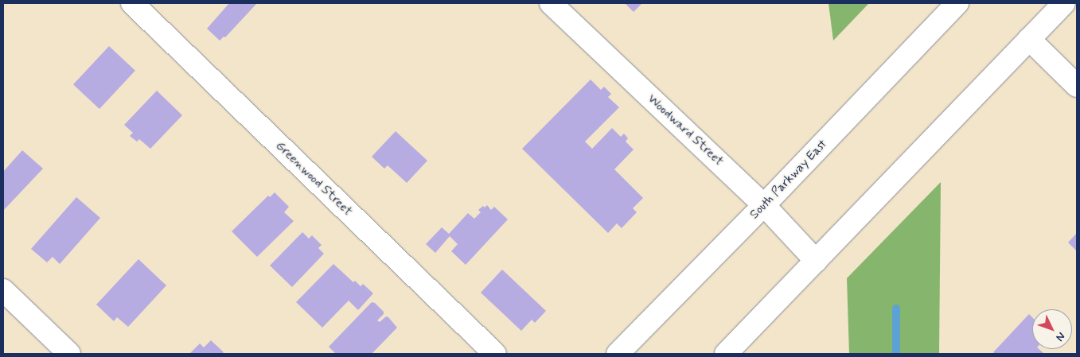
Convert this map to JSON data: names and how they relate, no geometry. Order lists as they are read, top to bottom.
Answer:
{
  "streets": {
    "street": ["Woodward Street", "Greenwood Street", "South Parkway East"]
  },
  "crossings": [
    ["Woodward Street", "South Parkway East"]
  ],
  "north": "bottom right"
}
